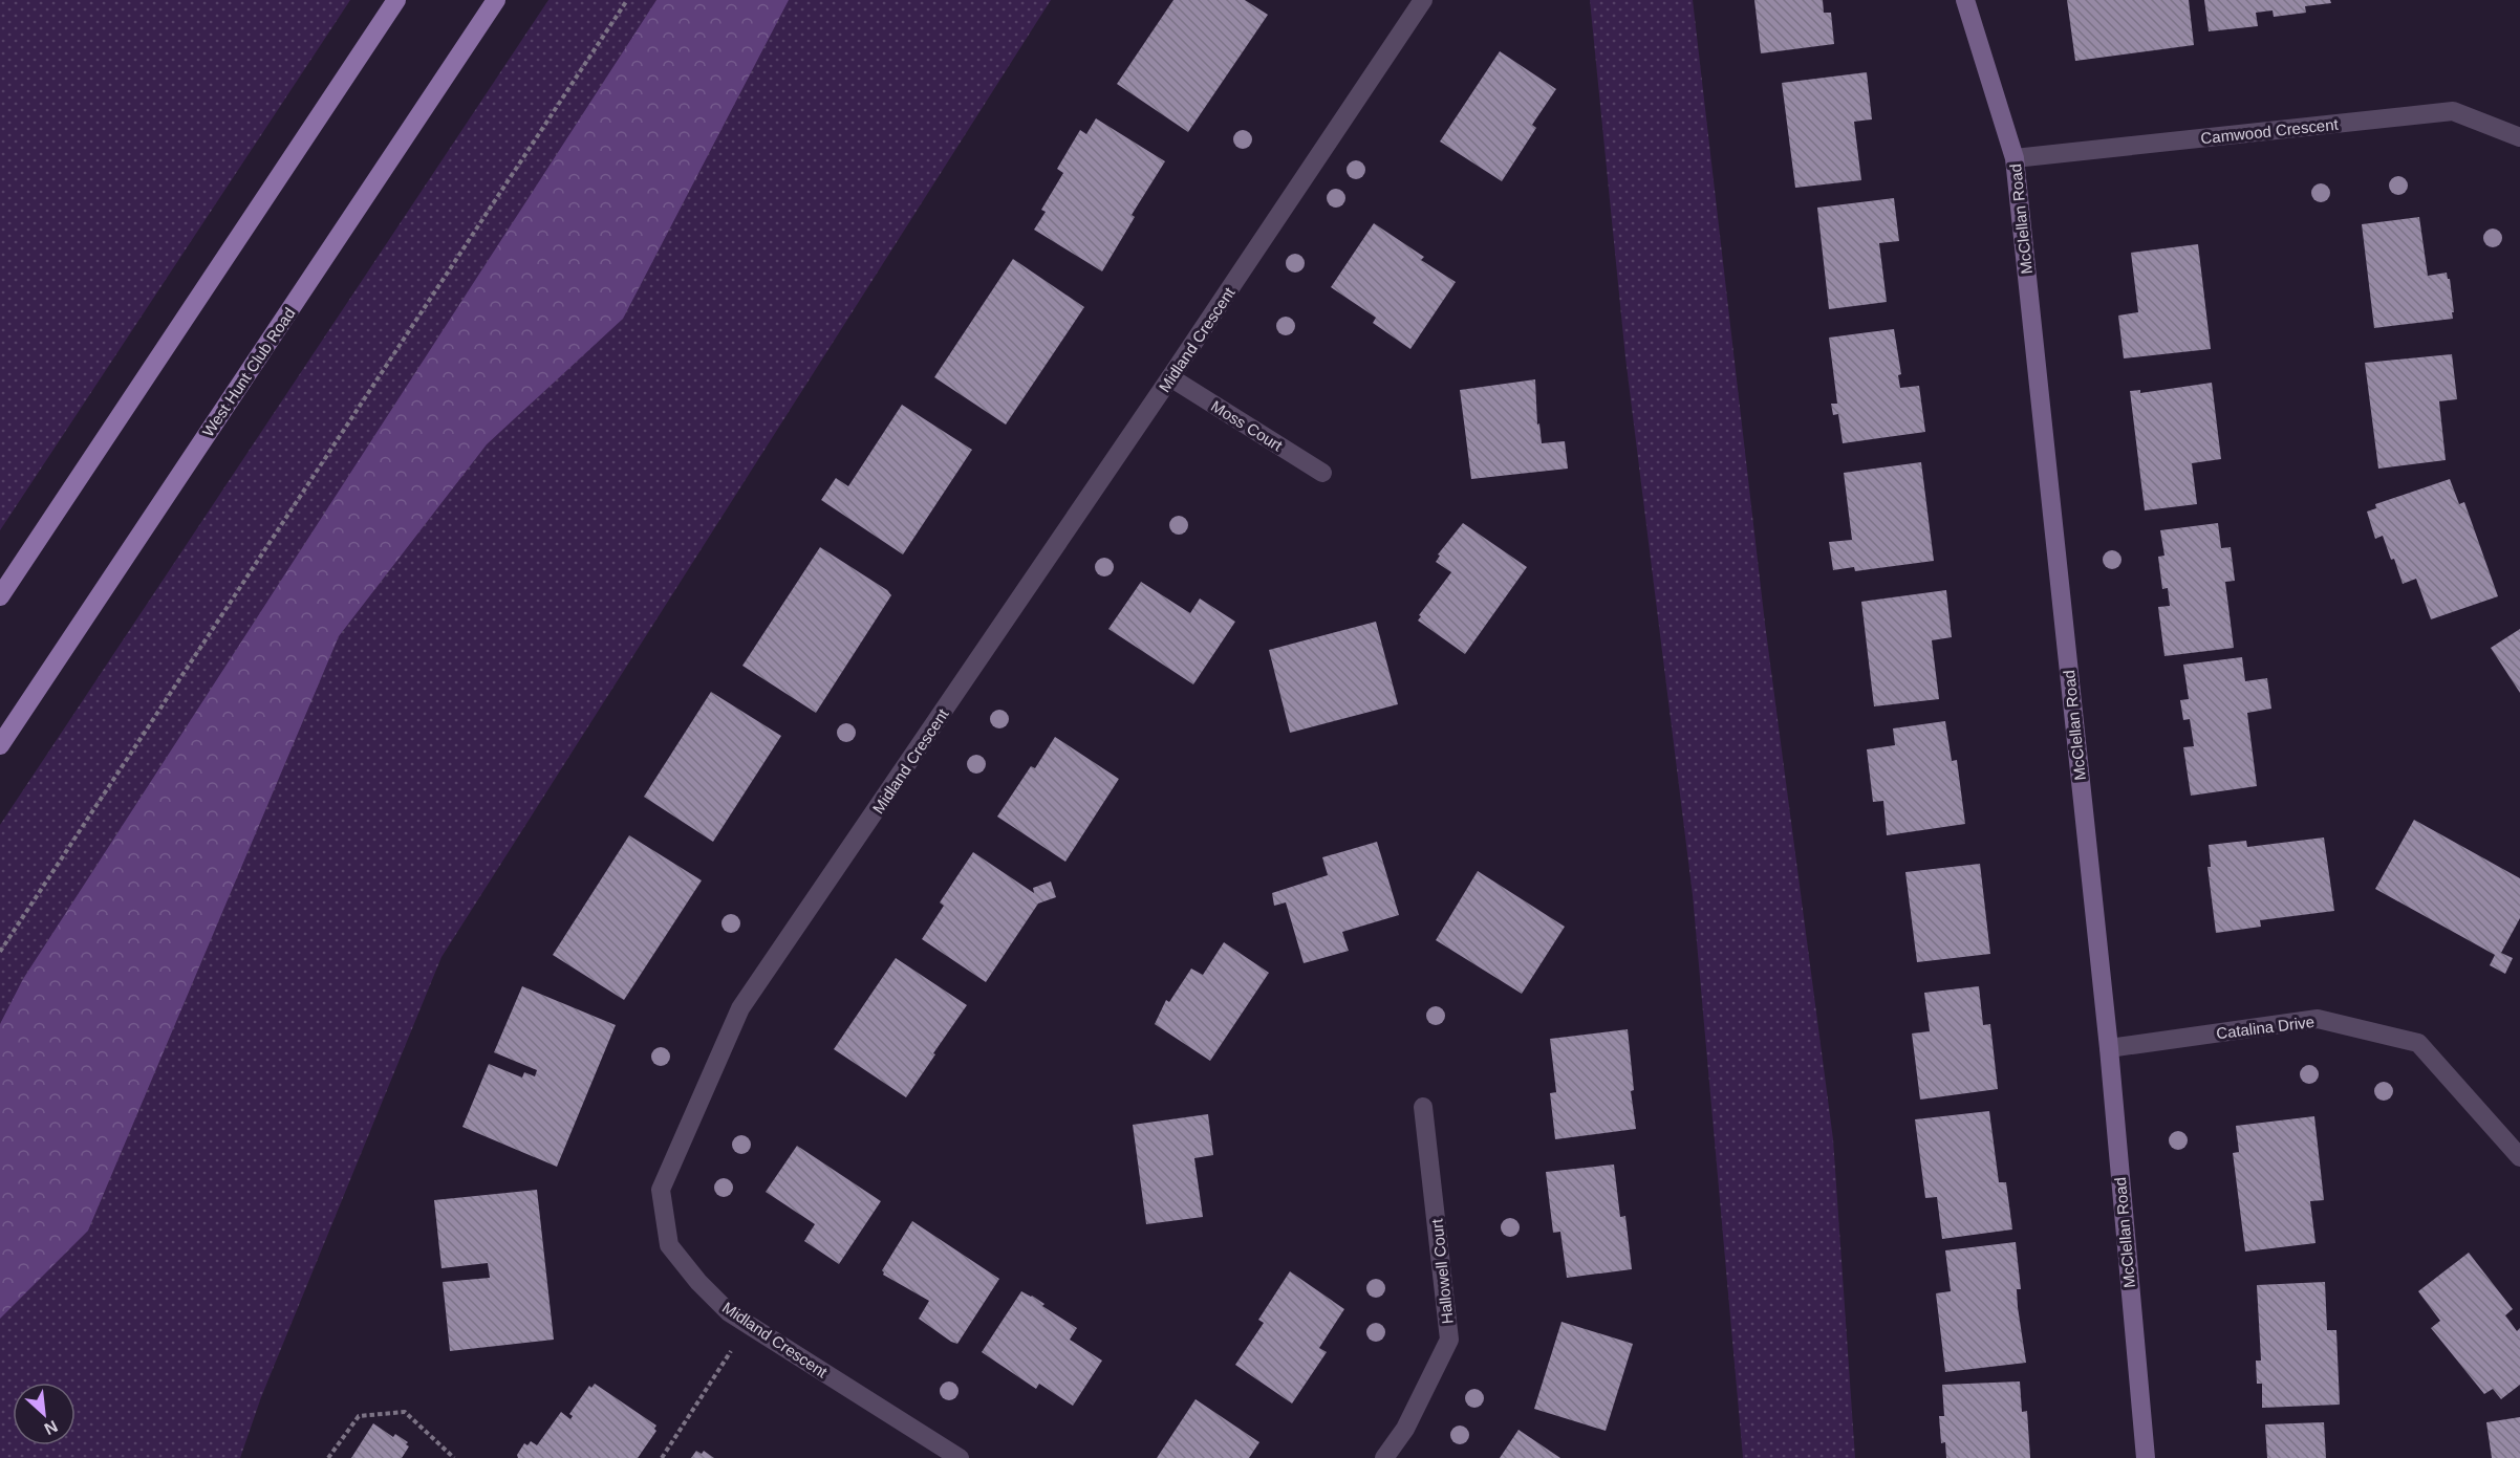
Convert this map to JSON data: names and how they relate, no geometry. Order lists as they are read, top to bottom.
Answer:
{
  "streets": {
    "main road": ["West Hunt Club Road"],
    "street": [
      "Camwood Crescent",
      "McClellan Road",
      "Midland Crescent",
      "Moss Court",
      "Catalina Drive",
      "Hallowell Court"
    ]
  },
  "crossings": [
    ["Camwood Crescent", "McClellan Road"],
    ["McClellan Road", "Catalina Drive"],
    ["Midland Crescent", "Moss Court"]
  ],
  "north": "bottom right"
}
